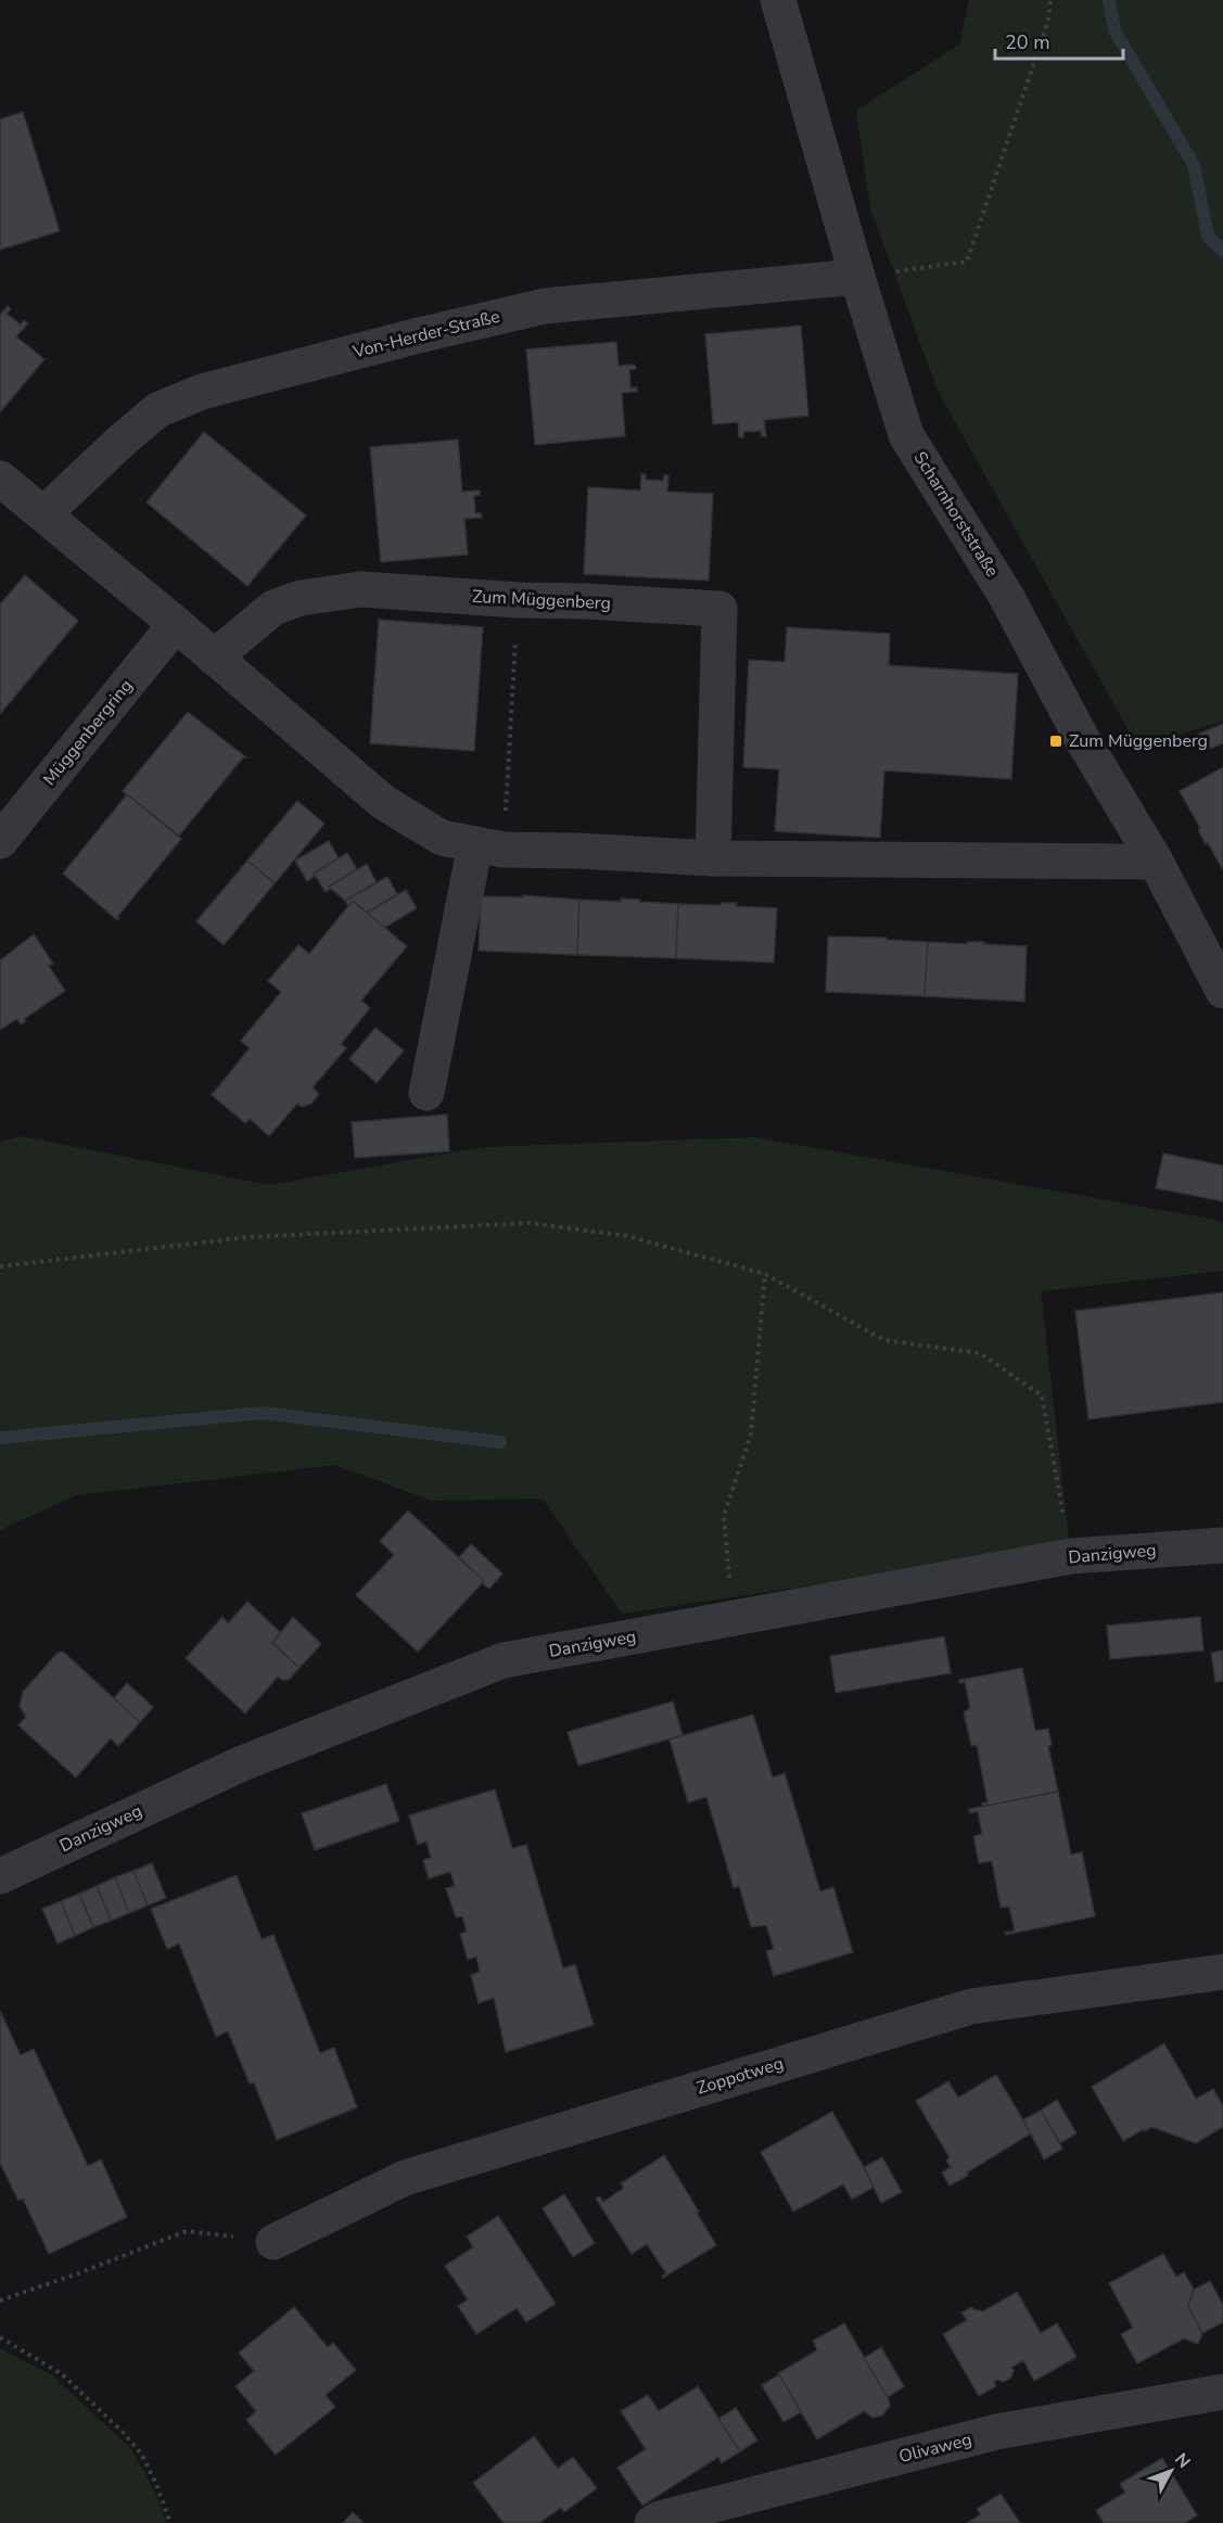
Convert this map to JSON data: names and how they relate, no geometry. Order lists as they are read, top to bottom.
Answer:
{
  "streets": {
    "street": [
      "Von-Herder-Straße",
      "Scharnhorststraße",
      "Zum Müggenberg",
      "Müggenbergring",
      "Danzigweg",
      "Zoppotweg",
      "Olivaweg"
    ]
  },
  "crossings": [
    ["Von-Herder-Straße", "Scharnhorststraße"]
  ],
  "places": {
    "transit": ["Zum Müggenberg"]
  },
  "scale_bar": "20 m",
  "north": "top right"
}
